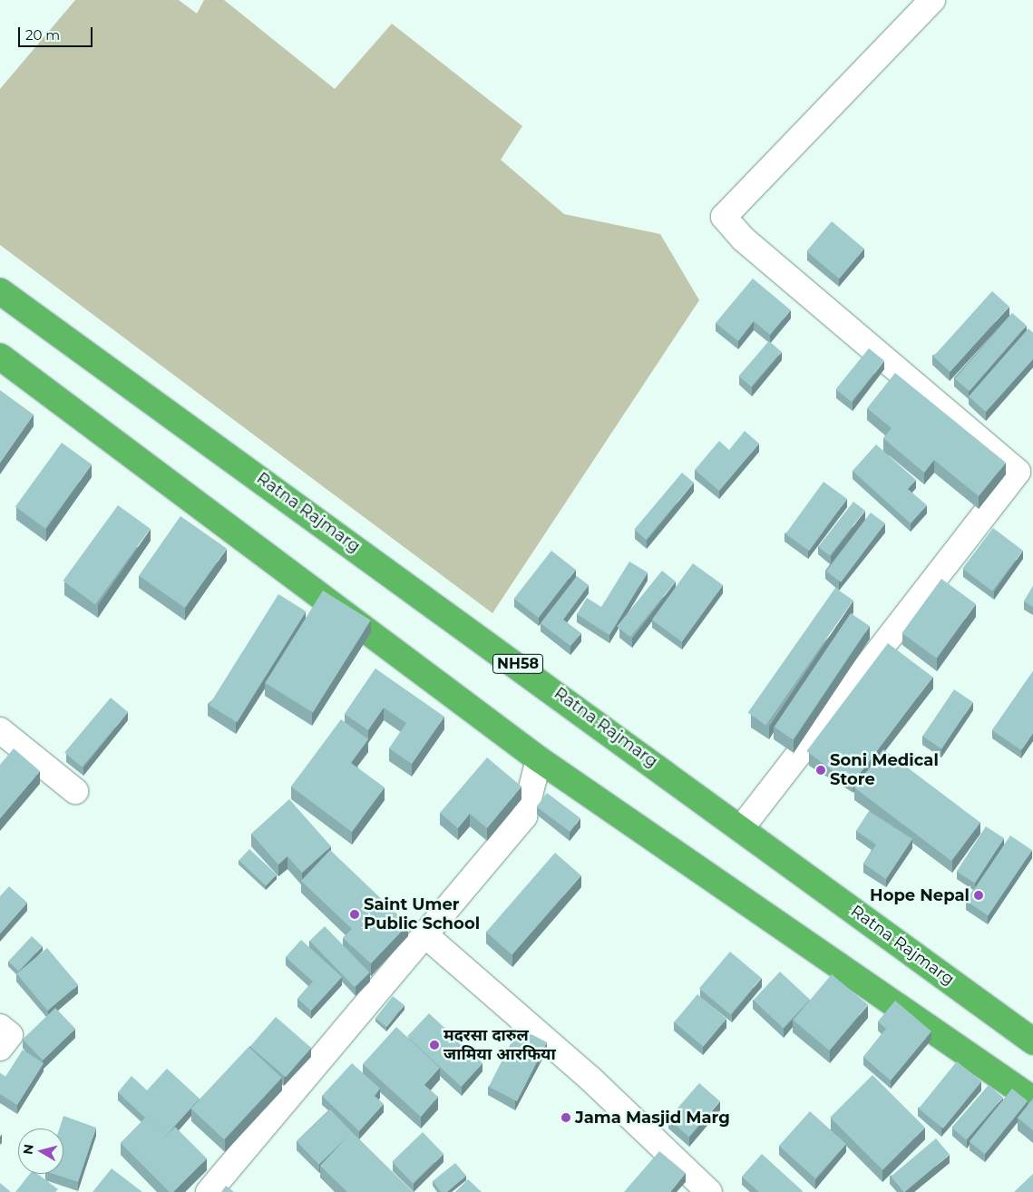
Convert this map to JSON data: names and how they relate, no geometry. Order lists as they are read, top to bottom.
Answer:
{
  "streets": {
    "highway": ["Ratna Rajmarg", "NH58"]
  },
  "places": [
    "Soni Medical Store",
    "Hope Nepal",
    "Saint Umer Public School",
    "मदरसा दारुल जामिया आरफिया",
    "Jama Masjid Marg"
  ],
  "scale_bar": "20 m",
  "north": "left"
}
